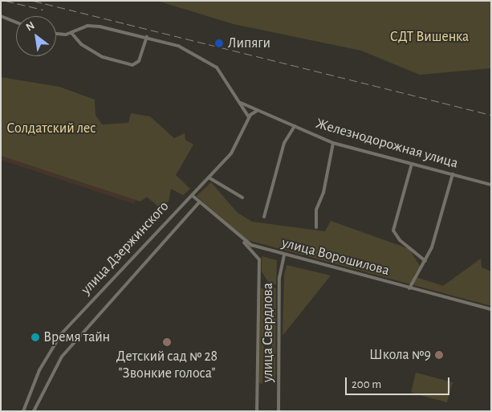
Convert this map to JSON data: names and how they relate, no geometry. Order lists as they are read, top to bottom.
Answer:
{
  "streets": {
    "street": [
      "Железнодорожная улица",
      "улица Дзержинского",
      "улица Ворошилова",
      "улица Свердлова"
    ]
  },
  "crossings": [
    ["Железнодорожная улица", "улица Дзержинского"],
    ["улица Дзержинского", "улица Ворошилова"],
    ["улица Ворошилова", "улица Свердлова"]
  ],
  "parks": ["СДТ Вишенка", "Солдатский лес"],
  "places": [
    "Липяги",
    "Время тайн",
    "Детский сад № 28 \"Звонкие голоса\"",
    "Школа №9"
  ],
  "scale_bar": "200 m",
  "north": "top left"
}
